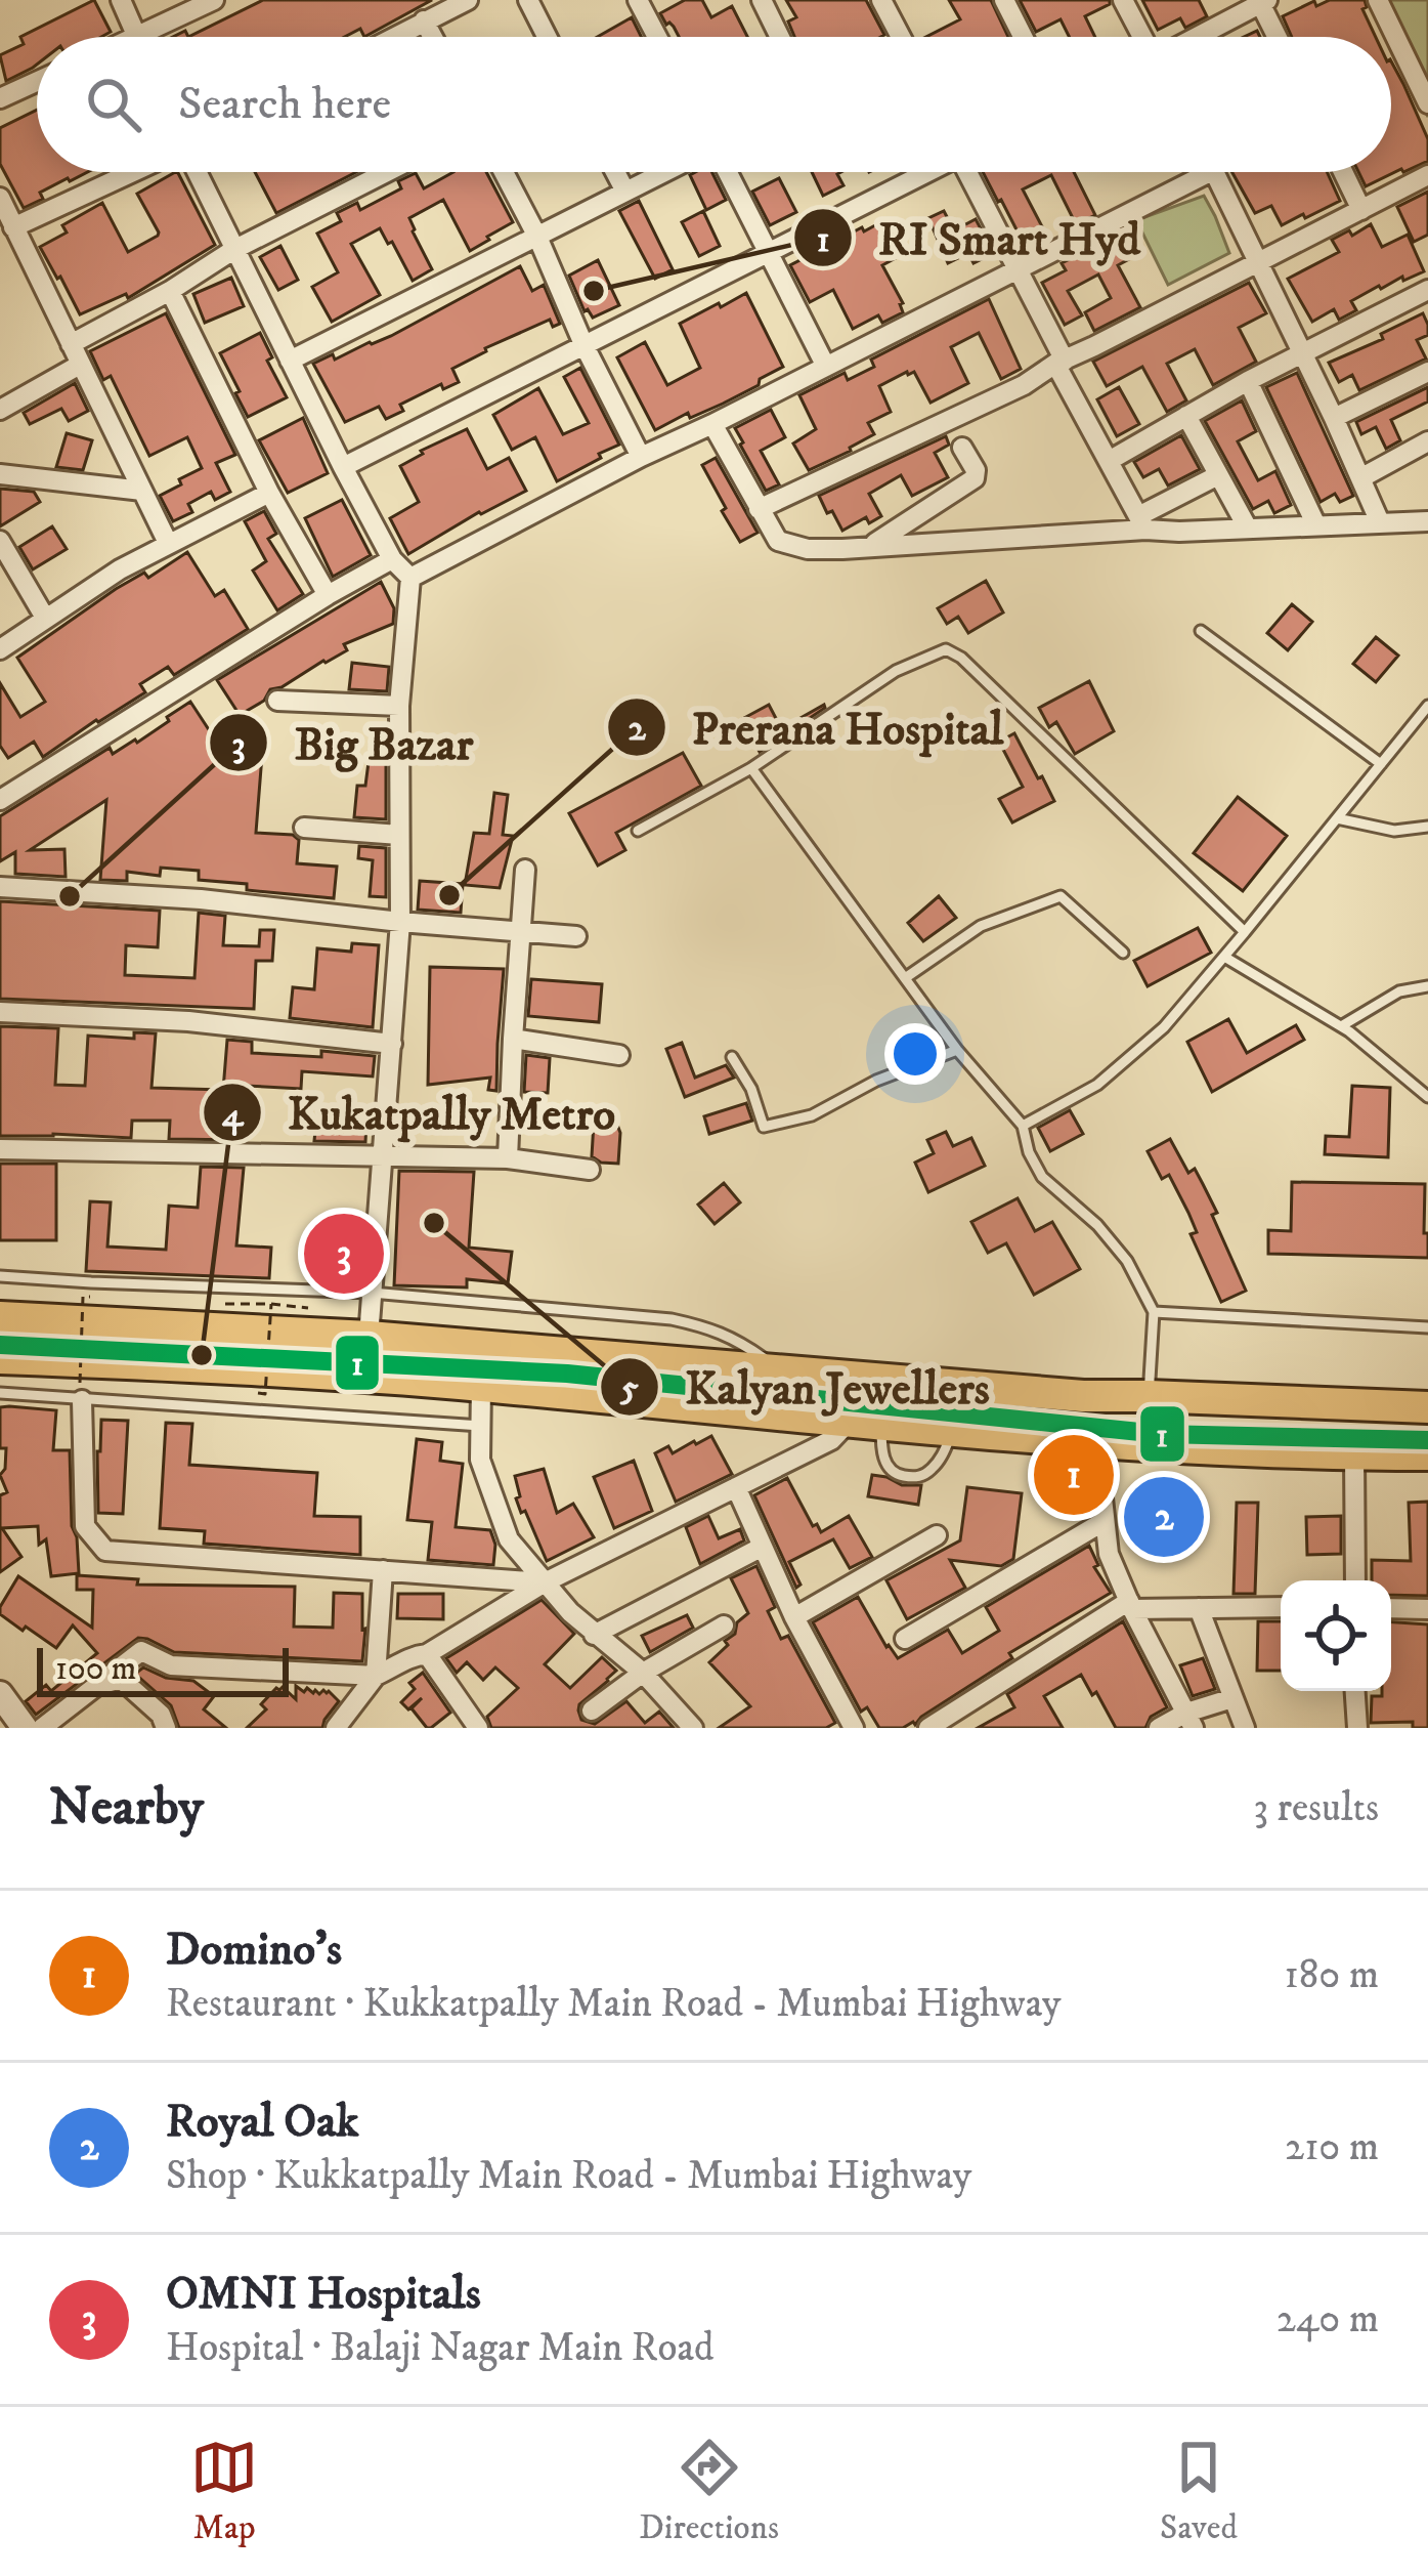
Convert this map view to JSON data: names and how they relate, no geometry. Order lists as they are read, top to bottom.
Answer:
{
  "places": [
    "RI Smart Hyd",
    "Prerana Hospital",
    "Big Bazar",
    "Kalyan Jewellers",
    "Kukatpally Metro"
  ],
  "lines": ["transit line 1"],
  "scale_bar": "100 m",
  "page": {
    "search": "Search here",
    "pins": ["3", "1", "2"],
    "scale": "100 m",
    "heading": ["Nearby", "3 results"],
    "list": [
      {
        "mark": "1",
        "name": "Domino's",
        "note": "Restaurant · Kukkatpally Main Road - Mumbai Highway",
        "value": "180 m"
      },
      {
        "mark": "2",
        "name": "Royal Oak",
        "note": "Shop · Kukkatpally Main Road - Mumbai Highway",
        "value": "210 m"
      },
      {
        "mark": "3",
        "name": "OMNI Hospitals",
        "note": "Hospital · Balaji Nagar Main Road",
        "value": "240 m"
      }
    ],
    "nav": ["Map", "Directions", "Saved"]
  }
}
